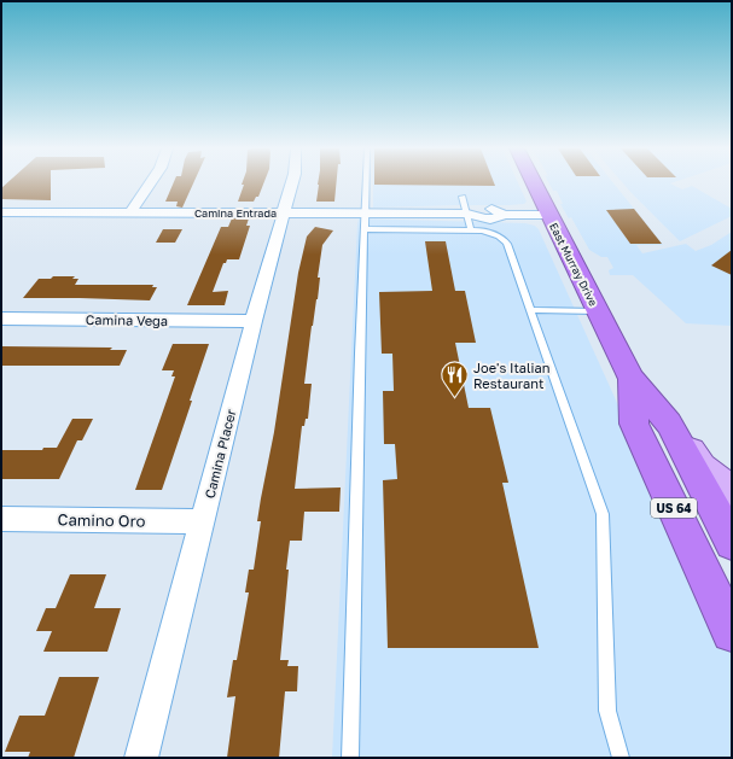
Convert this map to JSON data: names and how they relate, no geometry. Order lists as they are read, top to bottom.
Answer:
{
  "streets": {
    "highway": ["East Murray Drive", "US 64"],
    "street": [
      "Camina Entrada",
      "Camina Vega",
      "Camina Placer",
      "Camino Oro"
    ]
  },
  "crossings": [
    ["Camina Entrada", "East Murray Drive"],
    ["Camina Entrada", "Camina Placer"],
    ["East Murray Drive", "US 64"],
    ["Camina Vega", "Camina Placer"],
    ["Camina Placer", "Camino Oro"]
  ],
  "places": {
    "restaurant": ["Joe's Italian Restaurant"]
  }
}
